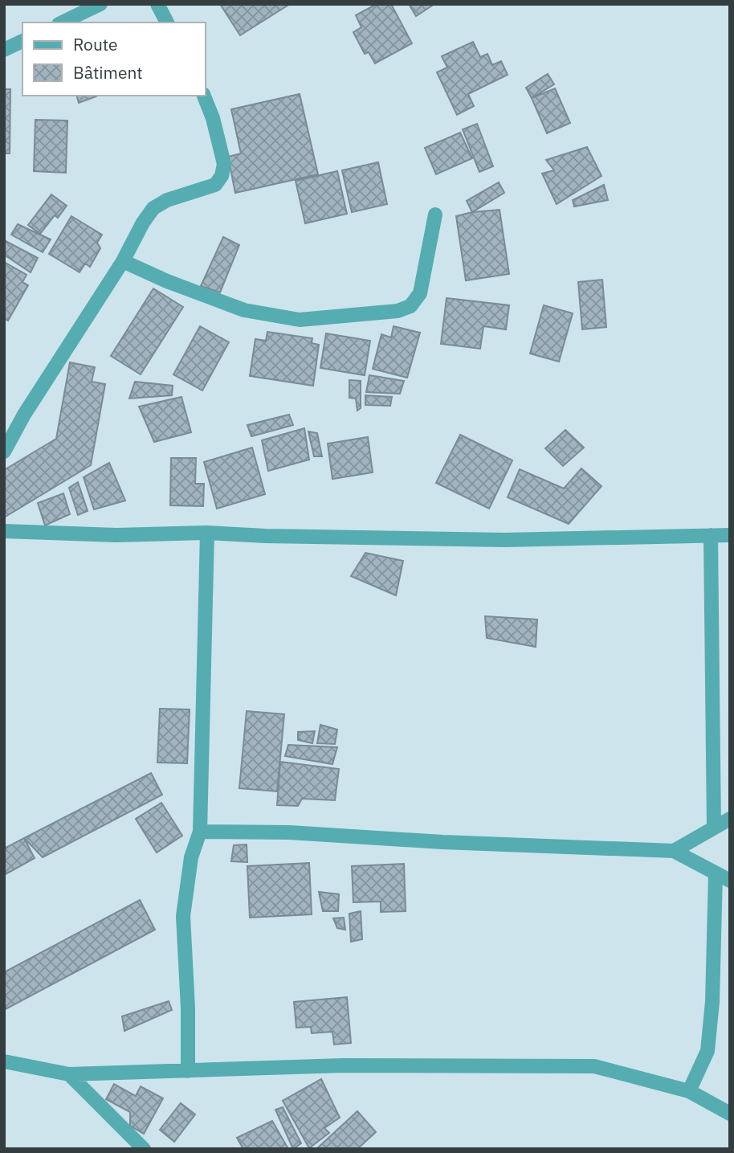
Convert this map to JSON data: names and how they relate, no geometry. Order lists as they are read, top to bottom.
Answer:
{
  "legend": ["Route", "Bâtiment"]
}
